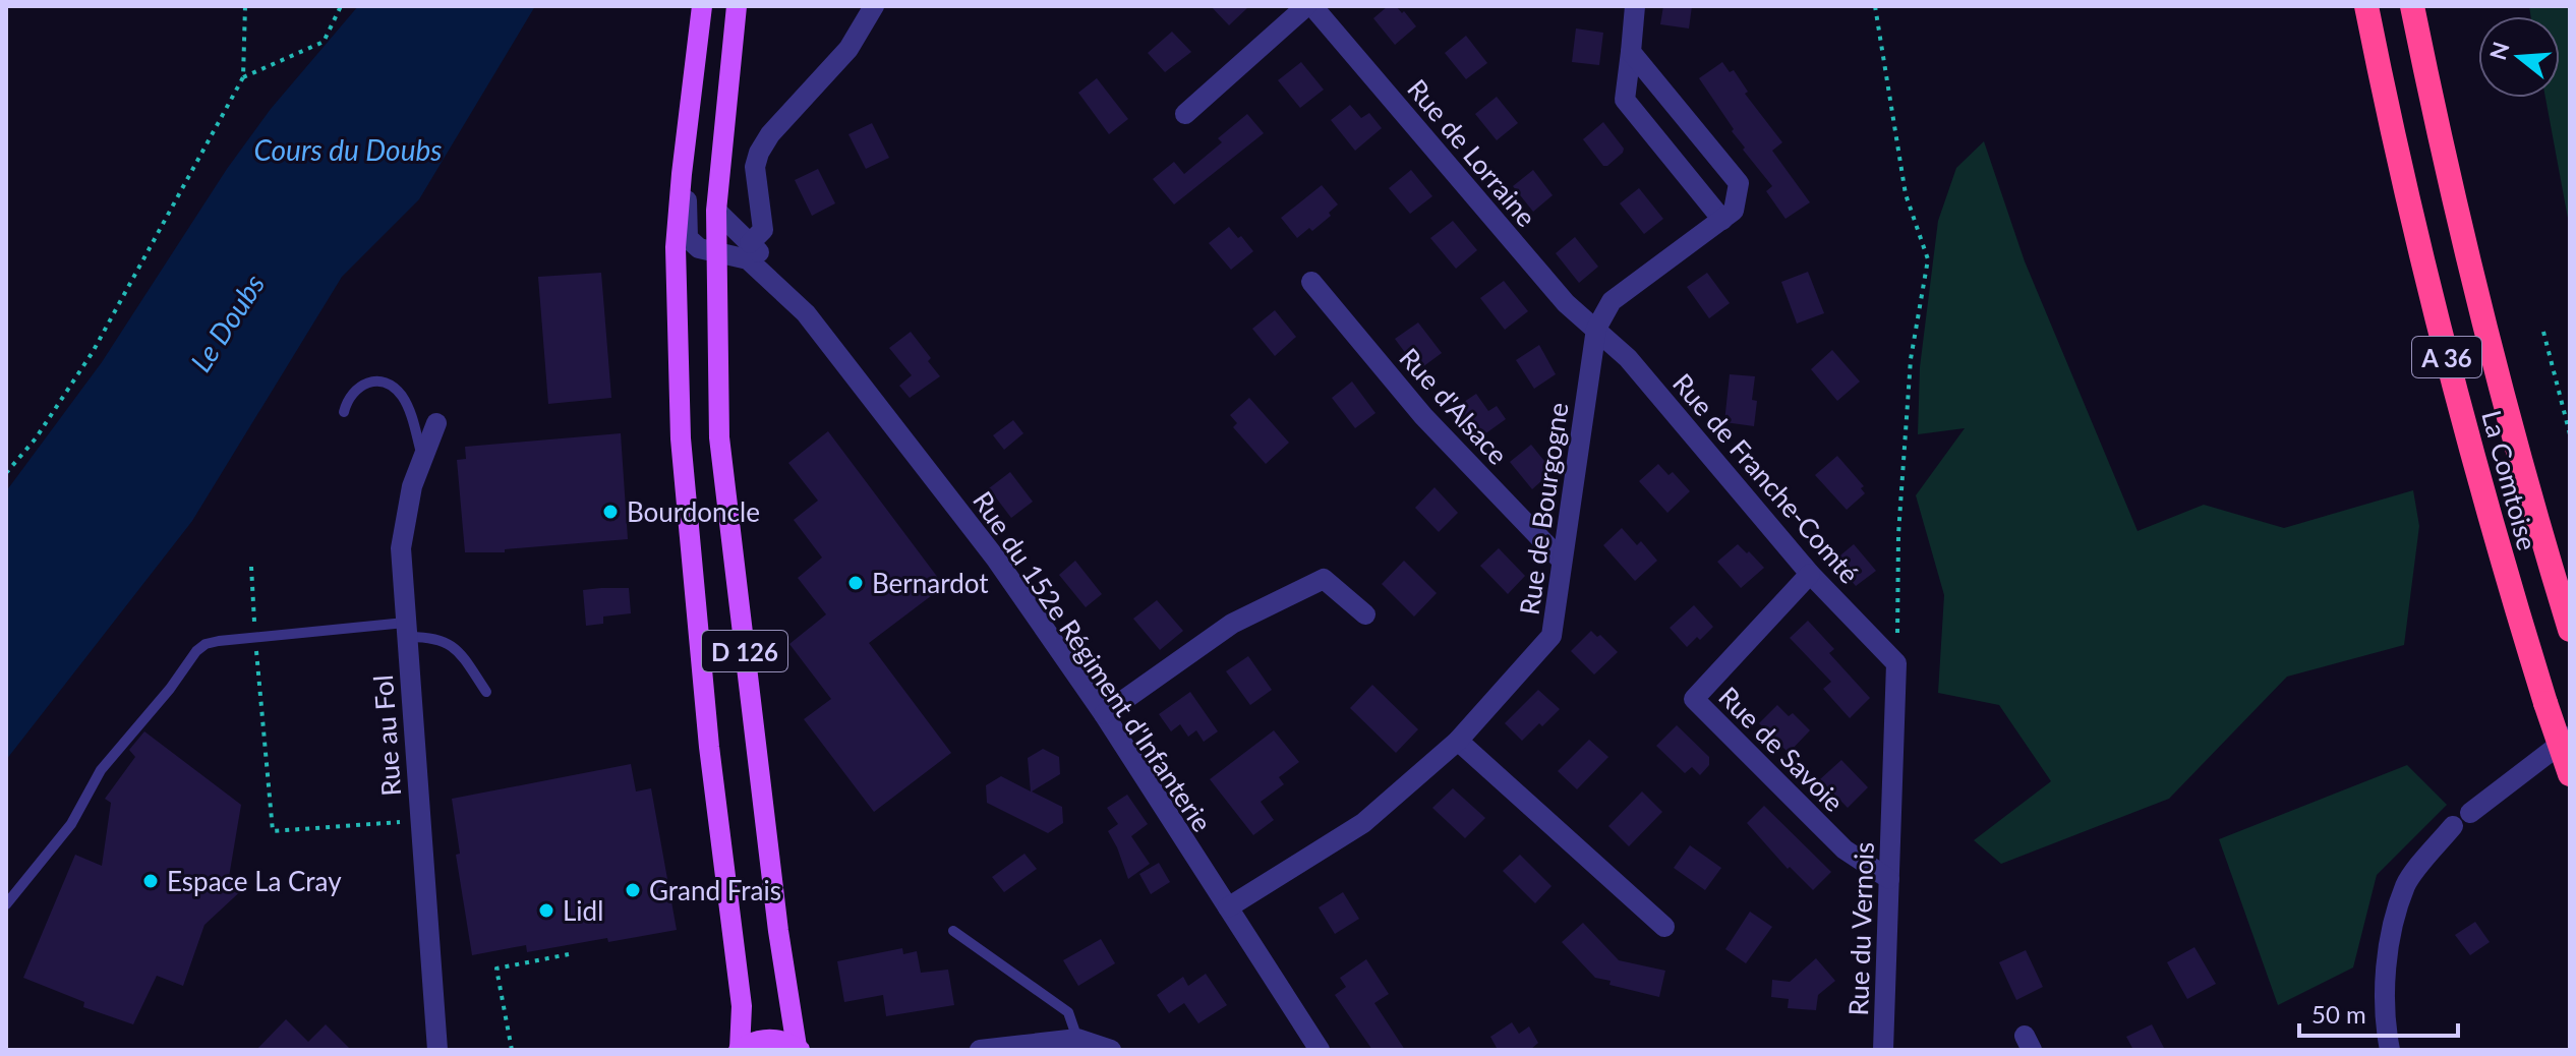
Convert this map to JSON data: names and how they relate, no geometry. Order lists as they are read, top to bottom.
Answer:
{
  "streets": {
    "highway": ["A 36", "La Comtoise"],
    "main road": ["D 126"],
    "street": [
      "Rue de Lorraine",
      "Rue d'Alsace",
      "Rue de Franche-Comté",
      "Rue de Bourgogne",
      "Rue du 152e Régiment d'Infanterie",
      "Rue au Fol",
      "Rue de Savoie",
      "Rue du Vernois"
    ]
  },
  "crossings": [
    ["Rue de Lorraine", "Rue de Franche-Comté"],
    ["Rue de Lorraine", "Rue de Bourgogne"],
    ["Rue d'Alsace", "Rue de Bourgogne"],
    ["Rue de Franche-Comté", "Rue de Bourgogne"],
    ["Rue de Franche-Comté", "Rue de Savoie"],
    ["Rue de Franche-Comté", "Rue du Vernois"],
    ["Rue de Bourgogne", "Rue du 152e Régiment d'Infanterie"],
    ["D 126", "Rue du 152e Régiment d'Infanterie"],
    ["Rue de Savoie", "Rue du Vernois"]
  ],
  "water": ["Cours du Doubs", "Le Doubs"],
  "places": [
    "Bourdoncle",
    "Bernardot",
    "Espace La Cray",
    "Grand Frais",
    "Lidl"
  ],
  "scale_bar": "50 m",
  "north": "left"
}
